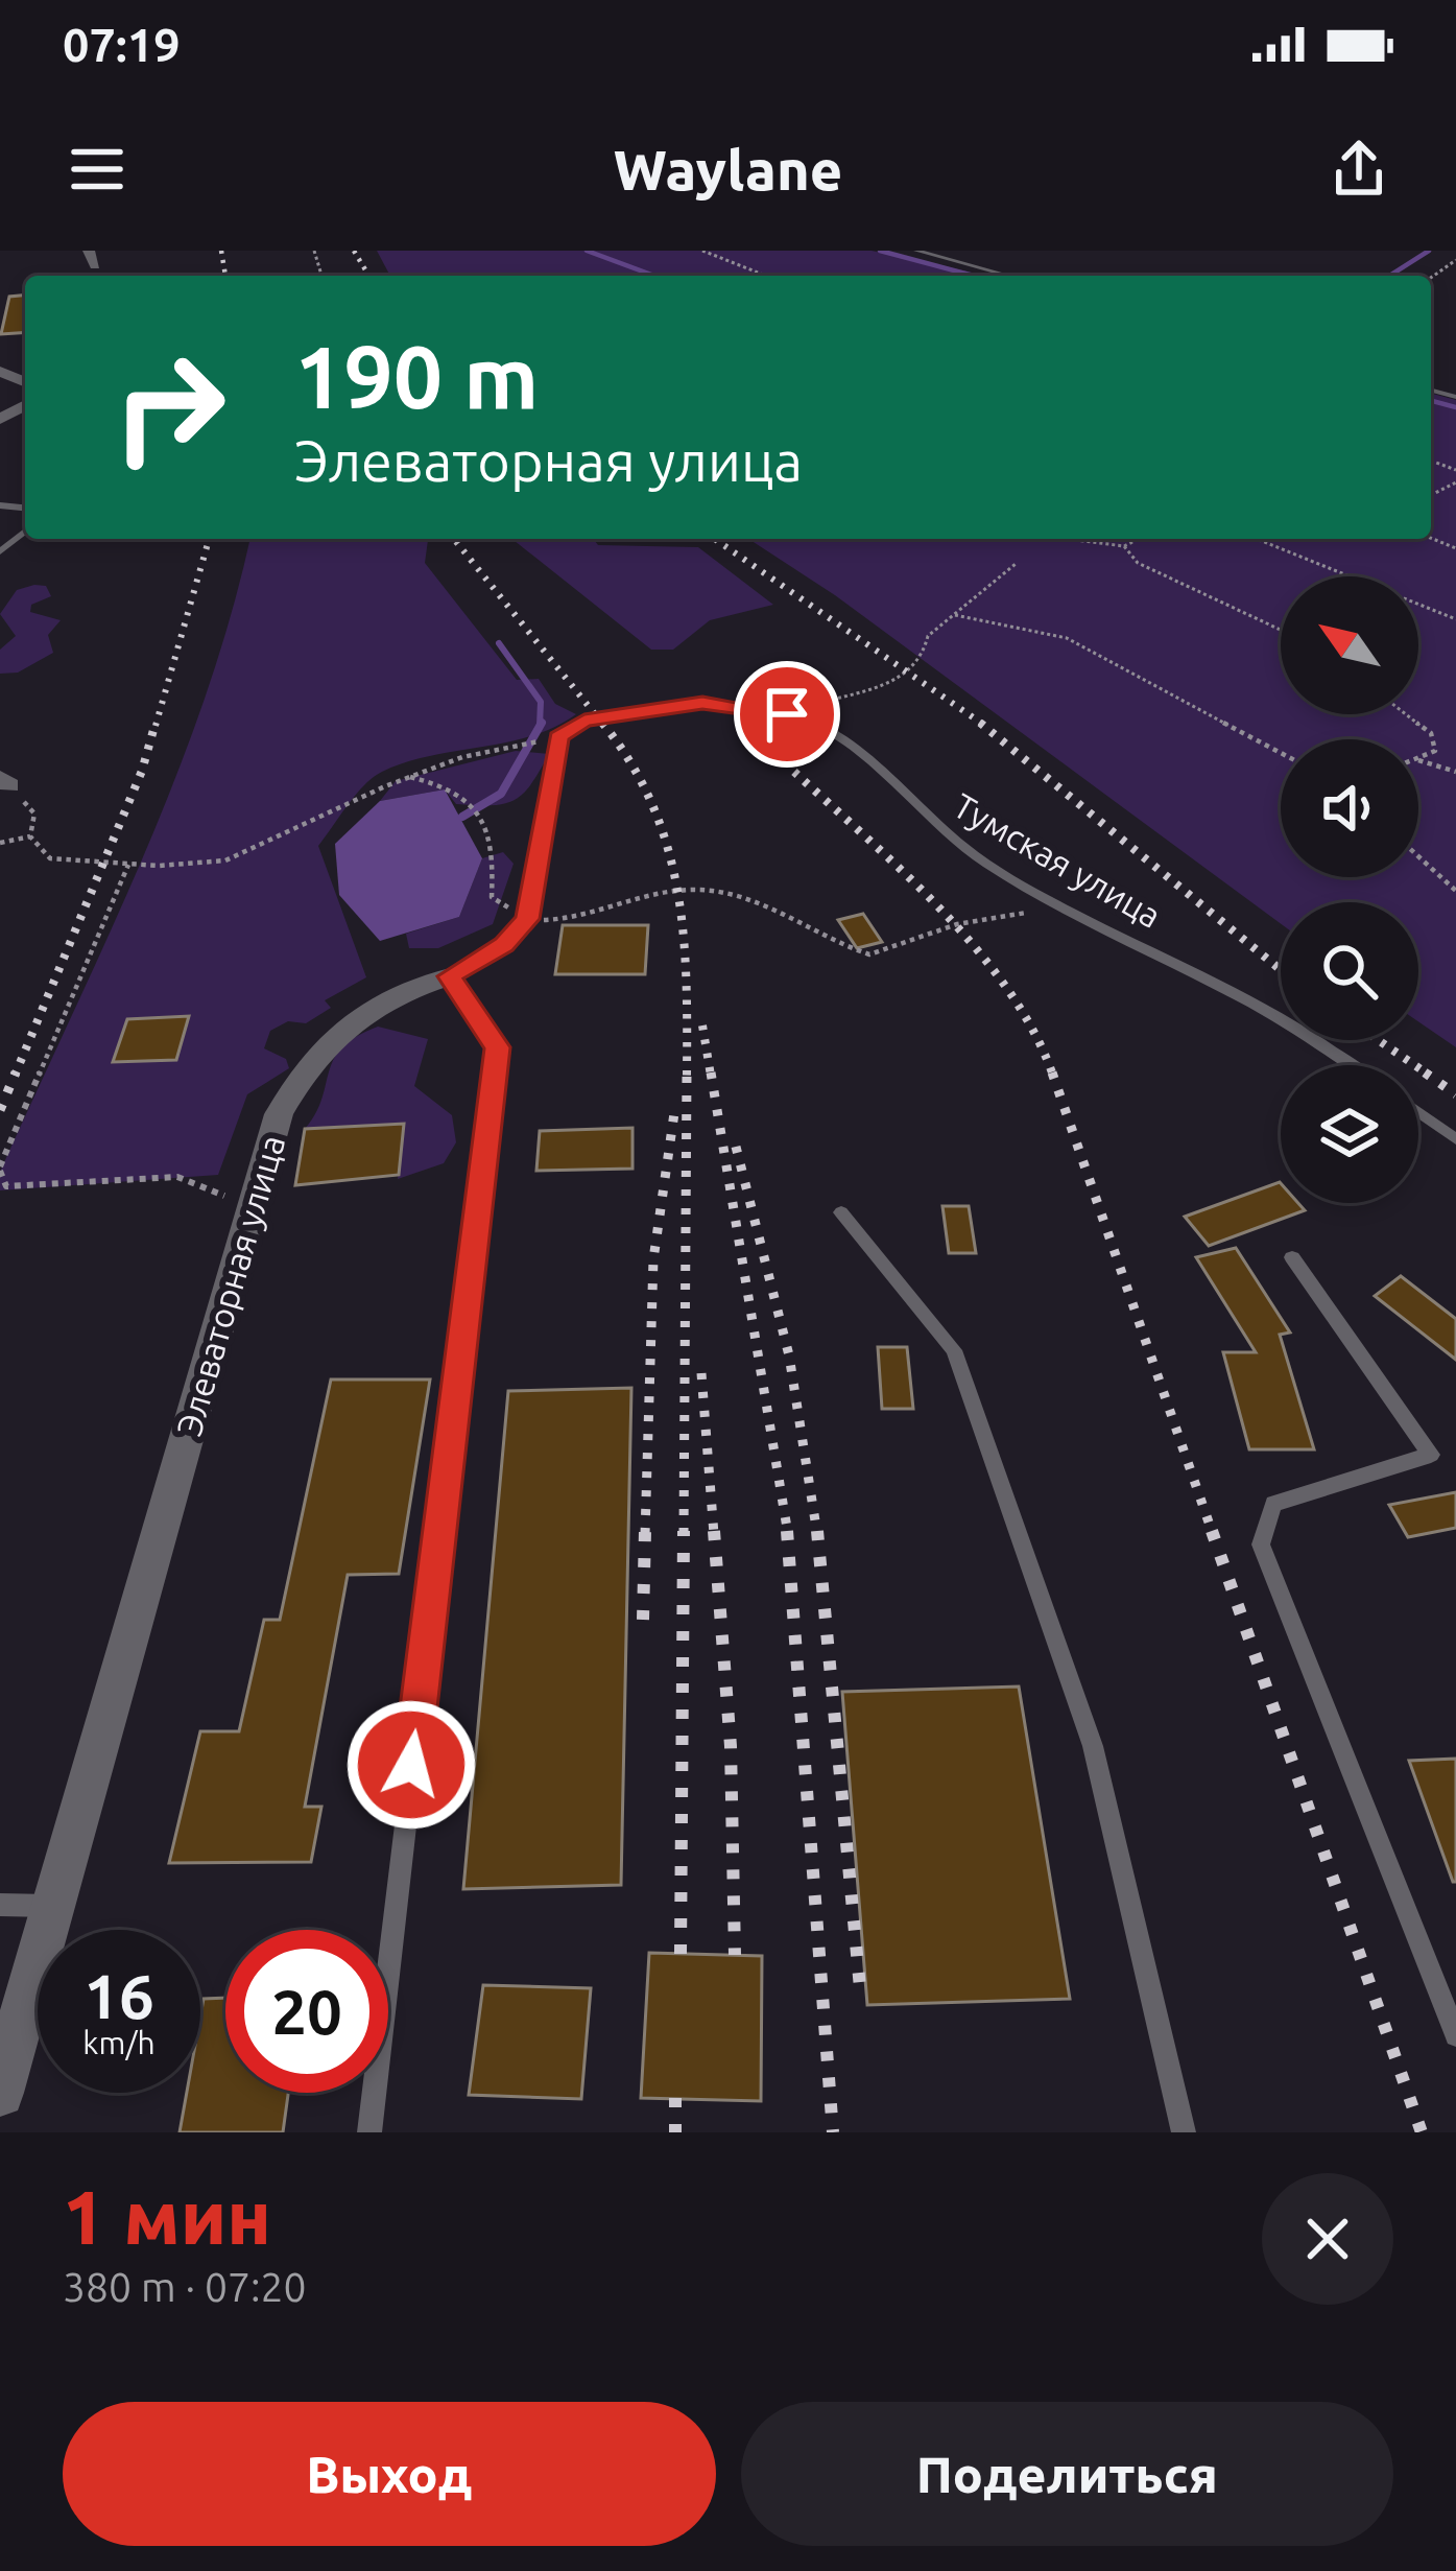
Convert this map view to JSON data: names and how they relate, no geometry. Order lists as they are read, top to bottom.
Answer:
{
  "streets": {
    "street": ["Элеваторная улица"],
    "lane": ["Тумская улица"]
  },
  "crossings": [
    ["Тумская улица", "Элеваторная улица"]
  ],
  "north": "top left",
  "page": {
    "status": "07:19",
    "header": "Waylane",
    "turn": ["190 m", "Элеваторная улица"],
    "speed": "16 km/h",
    "limit": "20",
    "heading": ["1 мин", "380 m · 07:20"],
    "buttons": ["Выход", "Поделиться"]
  }
}
